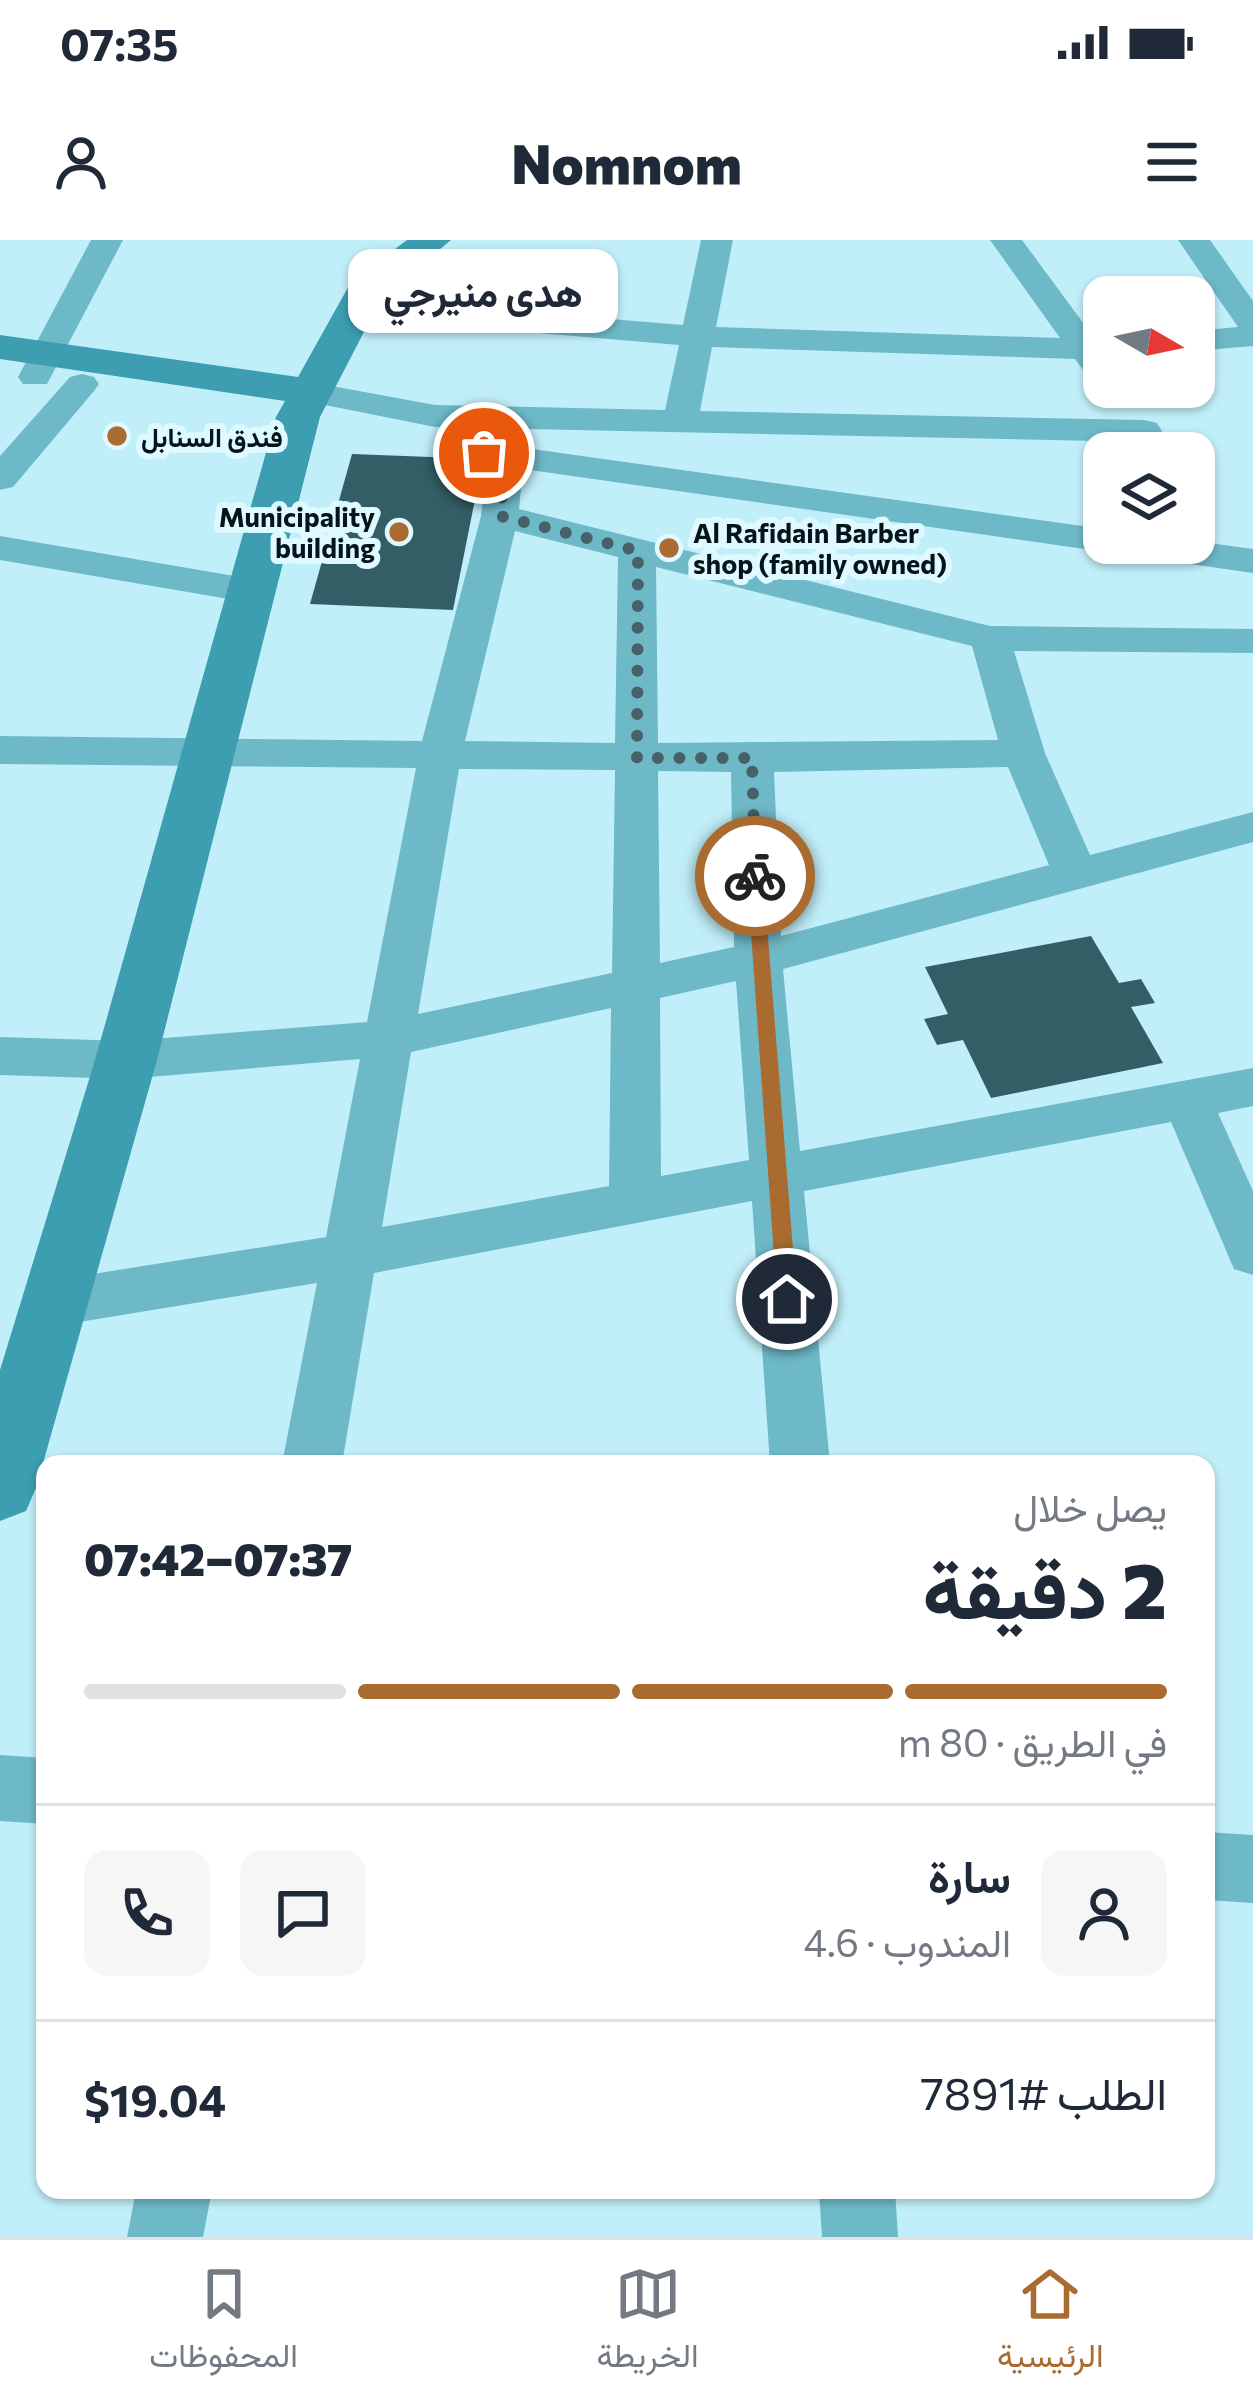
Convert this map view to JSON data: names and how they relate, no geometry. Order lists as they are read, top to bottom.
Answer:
{
  "places": [
    "فندق السنابل",
    "هدى منيرجي",
    "Municipality building",
    "Al Rafidain Barber shop (family owned)"
  ],
  "north": "right",
  "page": {
    "status": "07:35",
    "header": "Nomnom",
    "bubble": "هدى منيرجي",
    "heading": ["2 دقيقة", "يصل خلال", "07:37–07:42"],
    "panel": [
      "سارة",
      "المندوب · 4.6",
      "الطلب #7891",
      "$19.04"
    ],
    "bar": "في الطريق · 80 m",
    "tabs": ["الرئيسية", "الخريطة", "المحفوظات"]
  }
}
